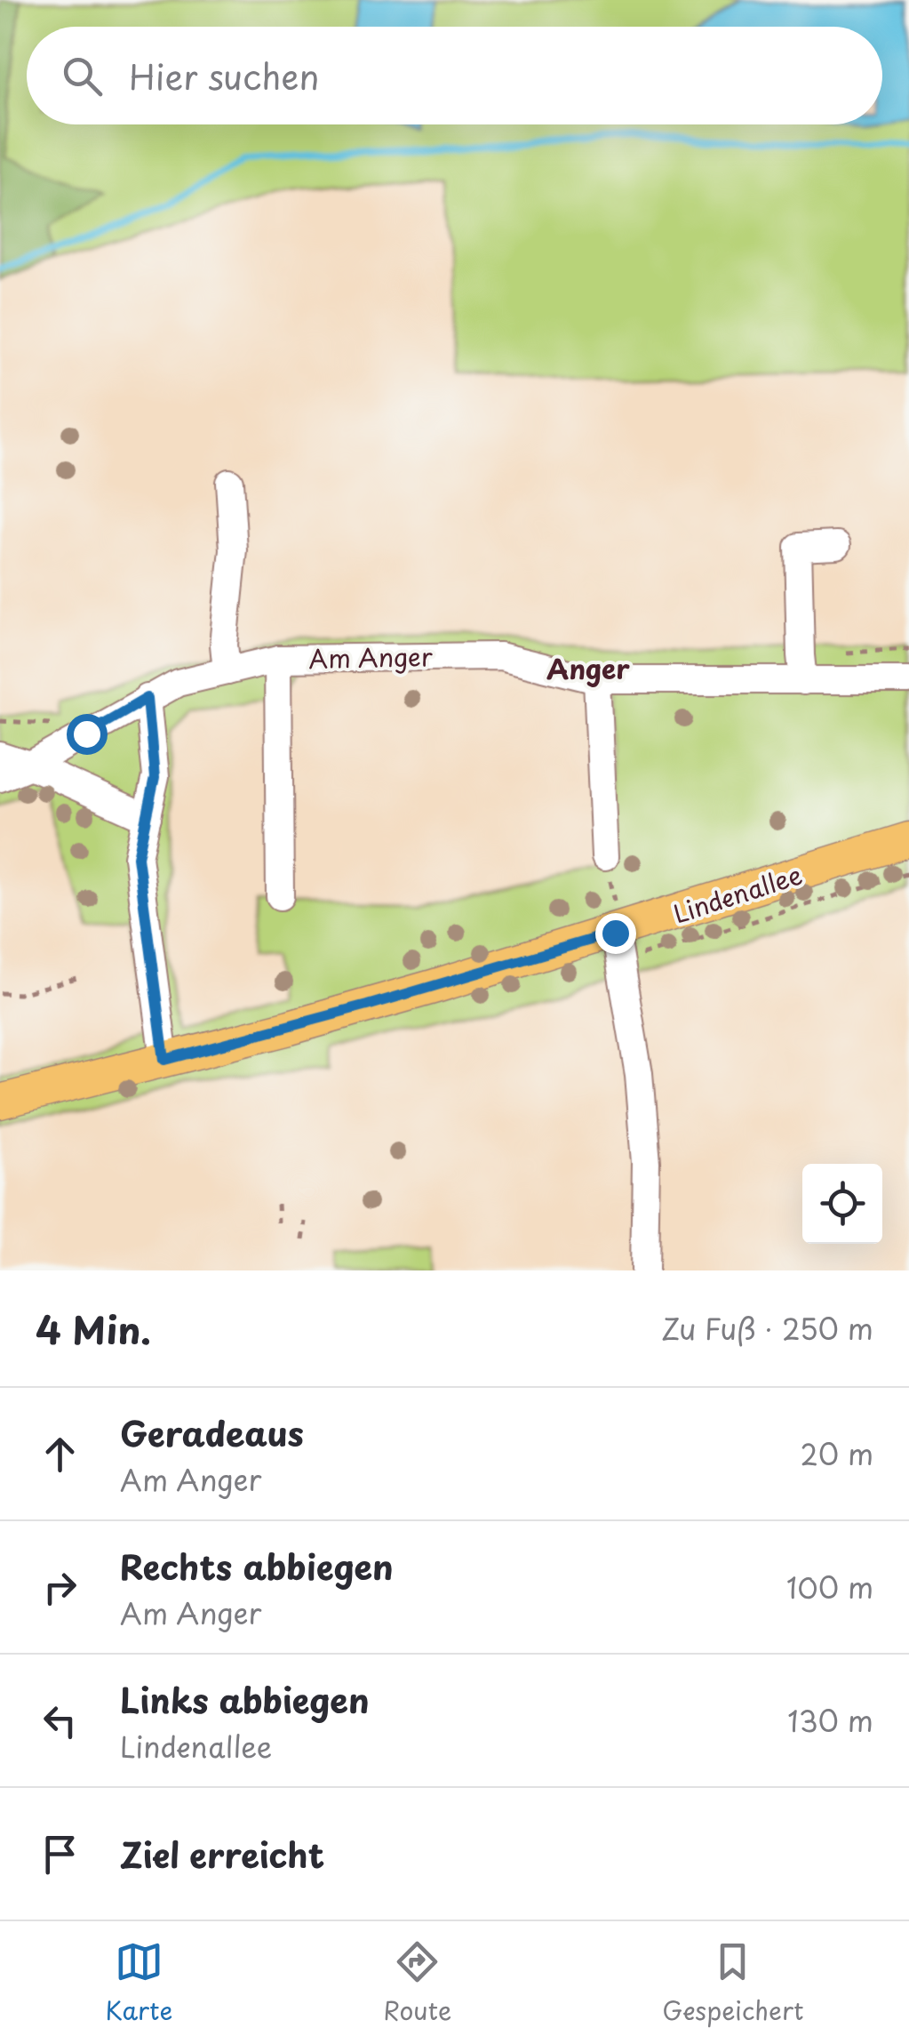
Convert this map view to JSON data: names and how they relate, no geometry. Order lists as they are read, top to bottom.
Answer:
{
  "streets": {
    "main road": ["Lindenallee"],
    "street": ["Am Anger"]
  },
  "districts": ["Anger"],
  "page": {
    "search": "Hier suchen",
    "heading": ["4 Min.", "Zu Fuß · 250 m"],
    "list": [
      ["Geradeaus", "Am Anger", "20 m"],
      ["Rechts abbiegen", "Am Anger", "100 m"],
      ["Links abbiegen", "Lindenallee", "130 m"],
      "Ziel erreicht"
    ],
    "nav": ["Karte", "Route", "Gespeichert"]
  }
}
